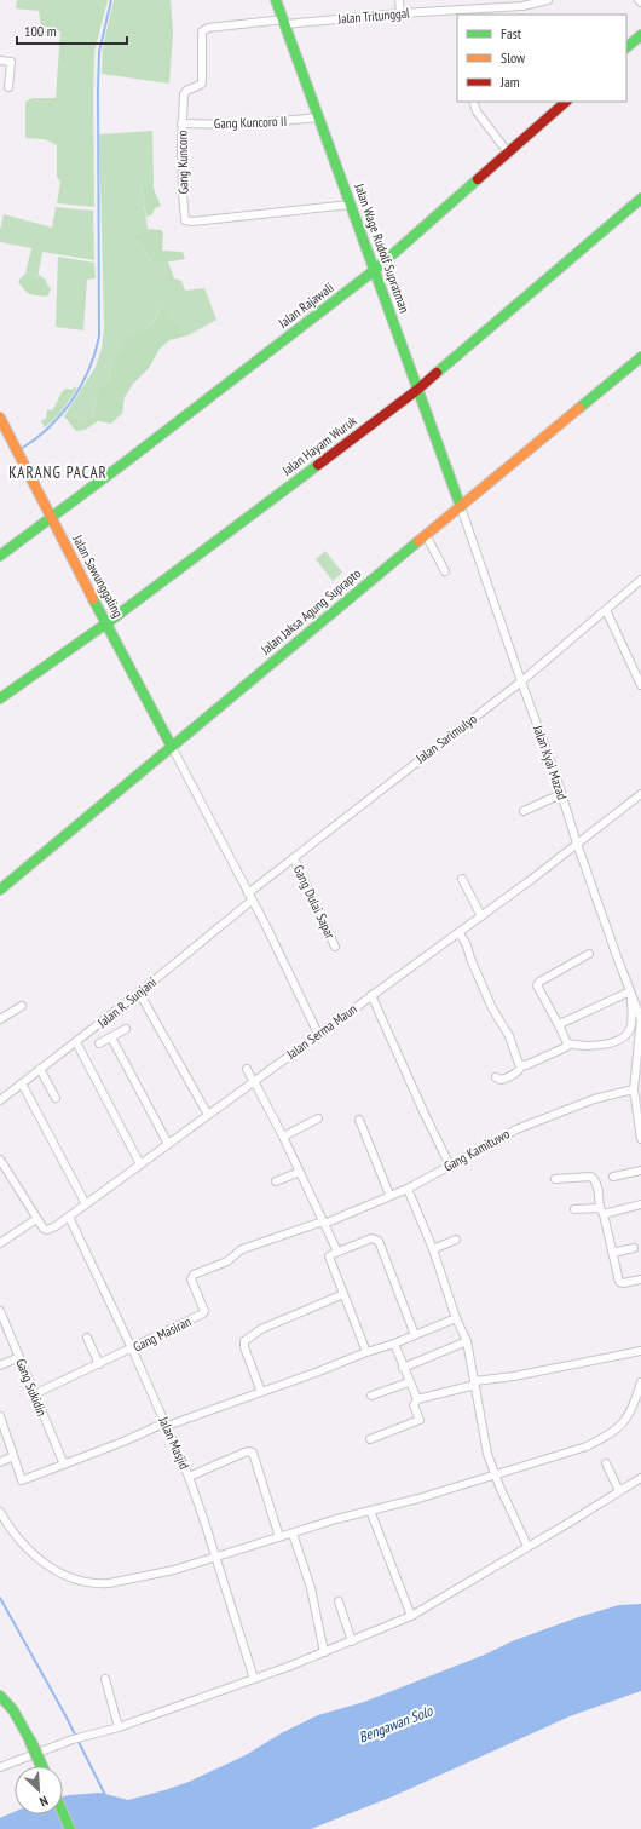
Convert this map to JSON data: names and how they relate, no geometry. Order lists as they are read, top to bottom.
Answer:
{
  "streets": {
    "main road": [
      "Jalan Wage Rudolf Supratman",
      "Jalan Rajawali",
      "Jalan Hayam Wuruk",
      "Jalan Sawunggaling",
      "Jalan Jaksa Agung Suprapto"
    ],
    "street": [
      "Jalan Tritunggal",
      "Gang Kuncoro II",
      "Gang Kuncoro",
      "Jalan Sarimulyo",
      "Jalan Kyai Mazad",
      "Gang Dulai Sapar",
      "Jalan R. Sunjani",
      "Jalan Serma Maun",
      "Gang Kamituwo",
      "Gang Masiran",
      "Gang Sukidin",
      "Jalan Masjid"
    ]
  },
  "crossings": [
    ["Jalan Tritunggal", "Gang Kuncoro"],
    ["Jalan Tritunggal", "Jalan Wage Rudolf Supratman"],
    ["Gang Kuncoro II", "Gang Kuncoro"],
    ["Gang Kuncoro II", "Jalan Wage Rudolf Supratman"],
    ["Gang Kuncoro", "Jalan Wage Rudolf Supratman"],
    ["Jalan Wage Rudolf Supratman", "Jalan Rajawali"],
    ["Jalan Wage Rudolf Supratman", "Jalan Hayam Wuruk"],
    ["Jalan Wage Rudolf Supratman", "Jalan Jaksa Agung Suprapto"],
    ["Jalan Wage Rudolf Supratman", "Jalan Kyai Mazad"],
    ["Jalan Rajawali", "Jalan Sawunggaling"],
    ["Jalan Hayam Wuruk", "Jalan Sawunggaling"],
    ["Jalan Sawunggaling", "Jalan Jaksa Agung Suprapto"],
    ["Jalan Jaksa Agung Suprapto", "Jalan Kyai Mazad"],
    ["Jalan Sarimulyo", "Jalan Kyai Mazad"],
    ["Jalan Sarimulyo", "Gang Dulai Sapar"],
    ["Jalan Sarimulyo", "Jalan R. Sunjani"],
    ["Jalan Kyai Mazad", "Jalan Serma Maun"],
    ["Jalan Serma Maun", "Jalan Masjid"],
    ["Gang Kamituwo", "Gang Masiran"],
    ["Gang Masiran", "Gang Sukidin"],
    ["Gang Masiran", "Jalan Masjid"]
  ],
  "districts": ["KARANG PACAR"],
  "water": ["Bengawan Solo"],
  "legend": ["Fast", "Slow", "Jam"],
  "scale_bar": "100 m",
  "north": "bottom right"
}
